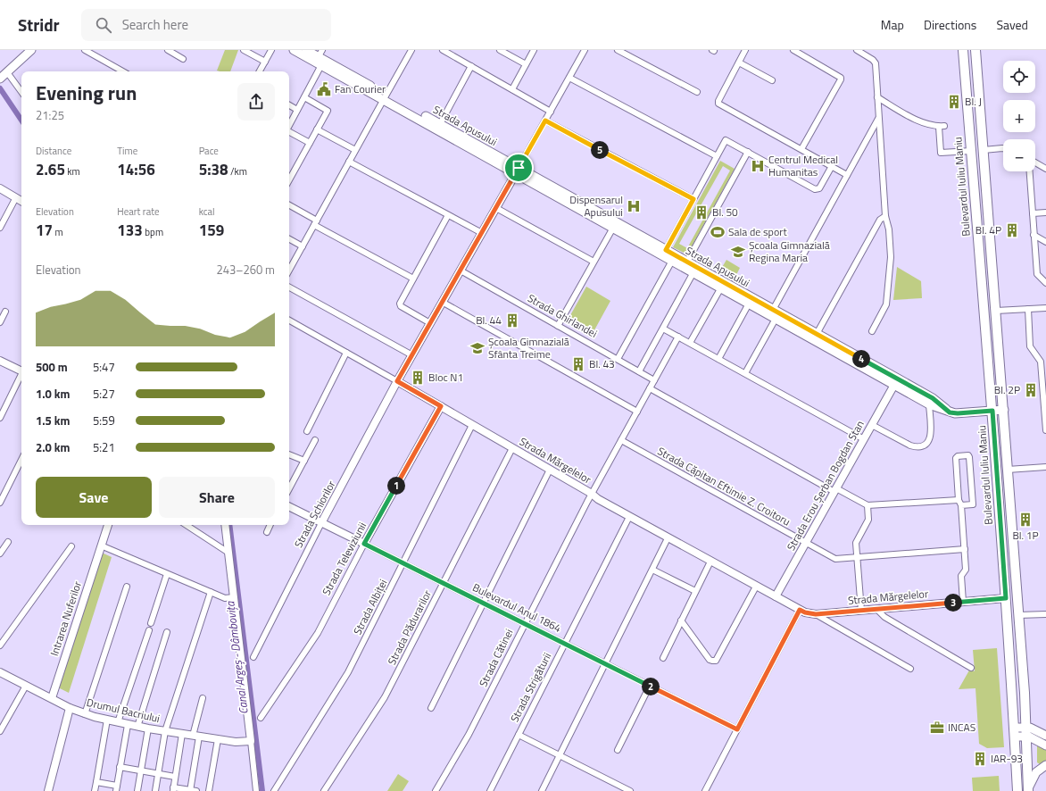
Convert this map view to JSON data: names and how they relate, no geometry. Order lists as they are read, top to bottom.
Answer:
{
  "streets": {
    "main road": ["Strada Apusului", "Bulevardul Iuliu Maniu"],
    "street": [
      "Strada Ghirlandei",
      "Strada Mărgelelor",
      "Strada Erou Șerban Bogdan Stan",
      "Strada Căpitan Eftimie Z. Croitoru",
      "Strada Schiorilor",
      "Strada Televiziunii",
      "Strada Albiței",
      "Bulevardul Anul 1864",
      "Intrarea Nuferilor",
      "Strada Pădurarilor",
      "Strada Cătinei",
      "Strada Strigăturii",
      "Drumul Bacriului"
    ]
  },
  "crossings": [
    ["Strada Apusului", "Bulevardul Iuliu Maniu"],
    ["Strada Apusului", "Strada Ghirlandei"],
    ["Strada Apusului", "Strada Erou Șerban Bogdan Stan"],
    ["Bulevardul Iuliu Maniu", "Strada Mărgelelor"],
    ["Strada Ghirlandei", "Strada Cătinei"],
    ["Strada Mărgelelor", "Strada Erou Șerban Bogdan Stan"],
    ["Strada Mărgelelor", "Strada Schiorilor"],
    ["Strada Mărgelelor", "Strada Televiziunii"],
    ["Strada Mărgelelor", "Strada Albiței"],
    ["Strada Mărgelelor", "Strada Pădurarilor"],
    ["Strada Mărgelelor", "Strada Cătinei"],
    ["Strada Mărgelelor", "Strada Strigăturii"],
    ["Strada Erou Șerban Bogdan Stan", "Strada Căpitan Eftimie Z. Croitoru"],
    ["Strada Căpitan Eftimie Z. Croitoru", "Strada Cătinei"],
    ["Strada Schiorilor", "Bulevardul Anul 1864"],
    ["Strada Televiziunii", "Bulevardul Anul 1864"],
    ["Strada Albiței", "Bulevardul Anul 1864"],
    ["Bulevardul Anul 1864", "Strada Pădurarilor"],
    ["Bulevardul Anul 1864", "Strada Cătinei"],
    ["Bulevardul Anul 1864", "Strada Strigăturii"],
    ["Intrarea Nuferilor", "Drumul Bacriului"]
  ],
  "water": ["Canal Argeș - Dâmbovița"],
  "places": {
    "public building": ["Fan Courier"],
    "building": [
      "Bl. J",
      "Bl. 50",
      "Bl. 4P",
      "Bl. 44",
      "Bl. 43",
      "Bloc N1",
      "Bl. 2P",
      "Bl. 1P",
      "IAR-93"
    ],
    "hospital": ["Centrul Medical Humanitas", "Dispensarul Apusului"],
    "sports": ["Sala de sport"],
    "school or university": ["Școala Gimnazială Regina Maria", "Școala Gimnazială Sfânta Treime"],
    "office": ["INCAS"]
  },
  "page": {
    "header": "Stridr",
    "search": "Search here",
    "nav": ["Map", "Directions", "Saved"],
    "map_buttons": ["+", "−"],
    "heading": ["Evening run", "21:25"],
    "stats": [
      ["Distance", "2.65 km"],
      ["Time", "14:56"],
      ["Pace", "5:38 /km"],
      ["Elevation", "17 m"],
      ["Heart rate", "133 bpm"],
      ["kcal", "159"]
    ],
    "pins": [
      "5",
      "4",
      "1",
      "3",
      "2"
    ],
    "chart": ["Elevation", "243–260 m"],
    "list": [
      {
        "name": "500 m",
        "note": "5:47"
      },
      {
        "name": "1.0 km",
        "note": "5:27"
      },
      {
        "name": "1.5 km",
        "note": "5:59"
      },
      {
        "name": "2.0 km",
        "note": "5:21"
      }
    ],
    "buttons": ["Save", "Share"]
  }
}
